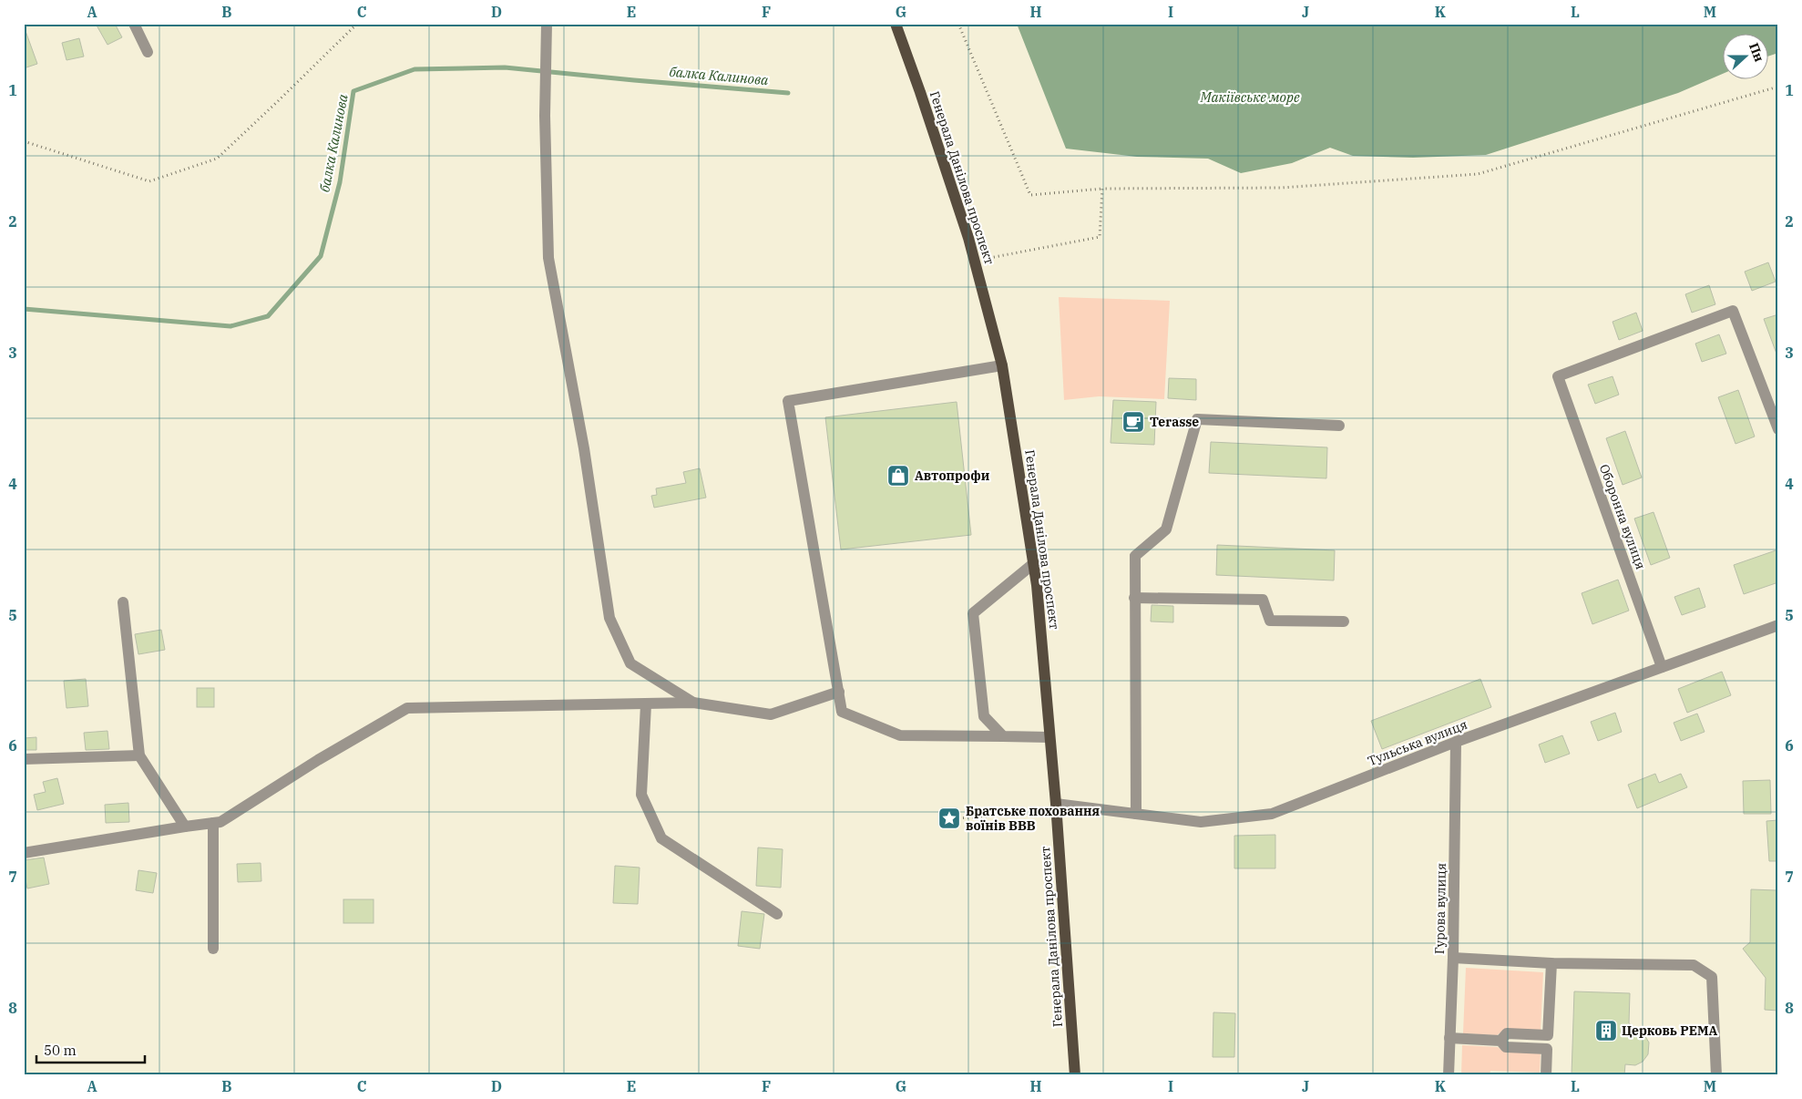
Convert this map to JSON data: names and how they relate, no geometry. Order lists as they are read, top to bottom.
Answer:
{
  "streets": {
    "main road": ["Генерала Данілова проспект"],
    "street": ["Оборонна вулиця", "Тульська вулиця", "Гурова вулиця"]
  },
  "crossings": [
    ["Генерала Данілова проспект", "Тульська вулиця"],
    ["Оборонна вулиця", "Тульська вулиця"],
    ["Тульська вулиця", "Гурова вулиця"]
  ],
  "water": ["балка Калинова", "Макіївське море"],
  "places": {
    "cafe": ["Terasse"],
    "shop": ["Автопрофи"],
    "place": ["Братське поховання воїнів ВВВ"],
    "building": ["Церковь РЕМА"]
  },
  "scale_bar": "50 m",
  "north": "right",
  "grid": {
    "columns": [
      "A",
      "B",
      "C",
      "D",
      "E",
      "F",
      "G",
      "H",
      "I",
      "J",
      "K",
      "L",
      "M"
    ],
    "rows": [
      "1",
      "2",
      "3",
      "4",
      "5",
      "6",
      "7",
      "8"
    ]
  }
}
